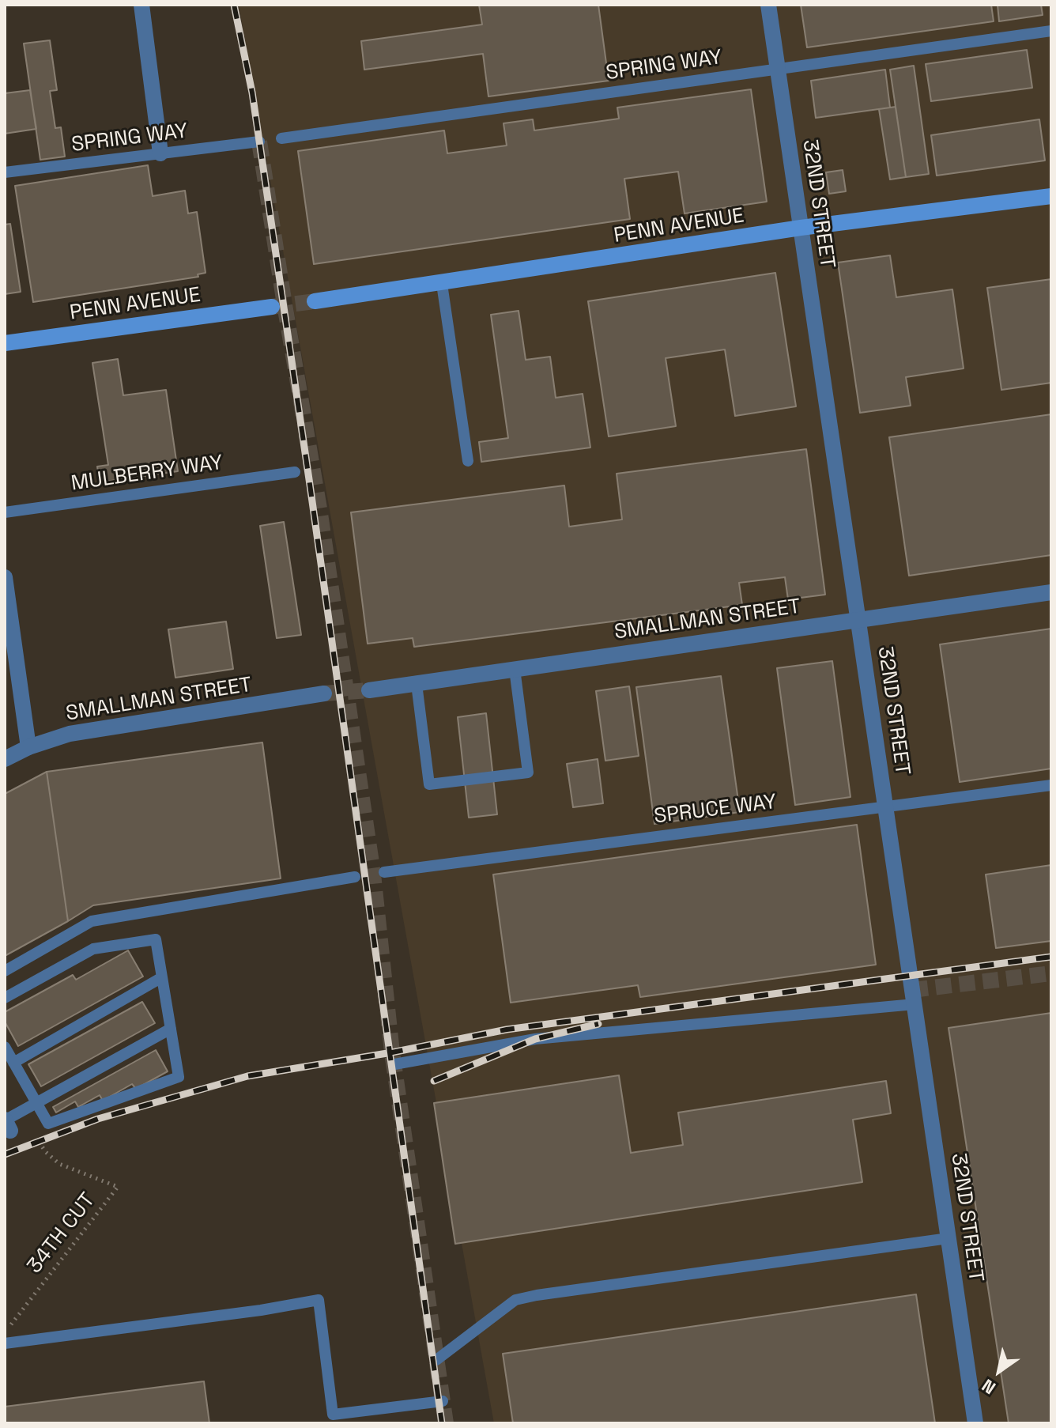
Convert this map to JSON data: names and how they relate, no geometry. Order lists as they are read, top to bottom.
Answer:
{
  "streets": {
    "main road": ["PENN AVENUE"],
    "street": ["32ND STREET", "SMALLMAN STREET"],
    "lane": ["SPRING WAY", "MULBERRY WAY", "SPRUCE WAY"],
    "path": ["34TH CUT"]
  },
  "crossings": [
    ["SPRING WAY", "32ND STREET"],
    ["32ND STREET", "PENN AVENUE"],
    ["32ND STREET", "SMALLMAN STREET"],
    ["32ND STREET", "SPRUCE WAY"]
  ],
  "north": "bottom left"
}
